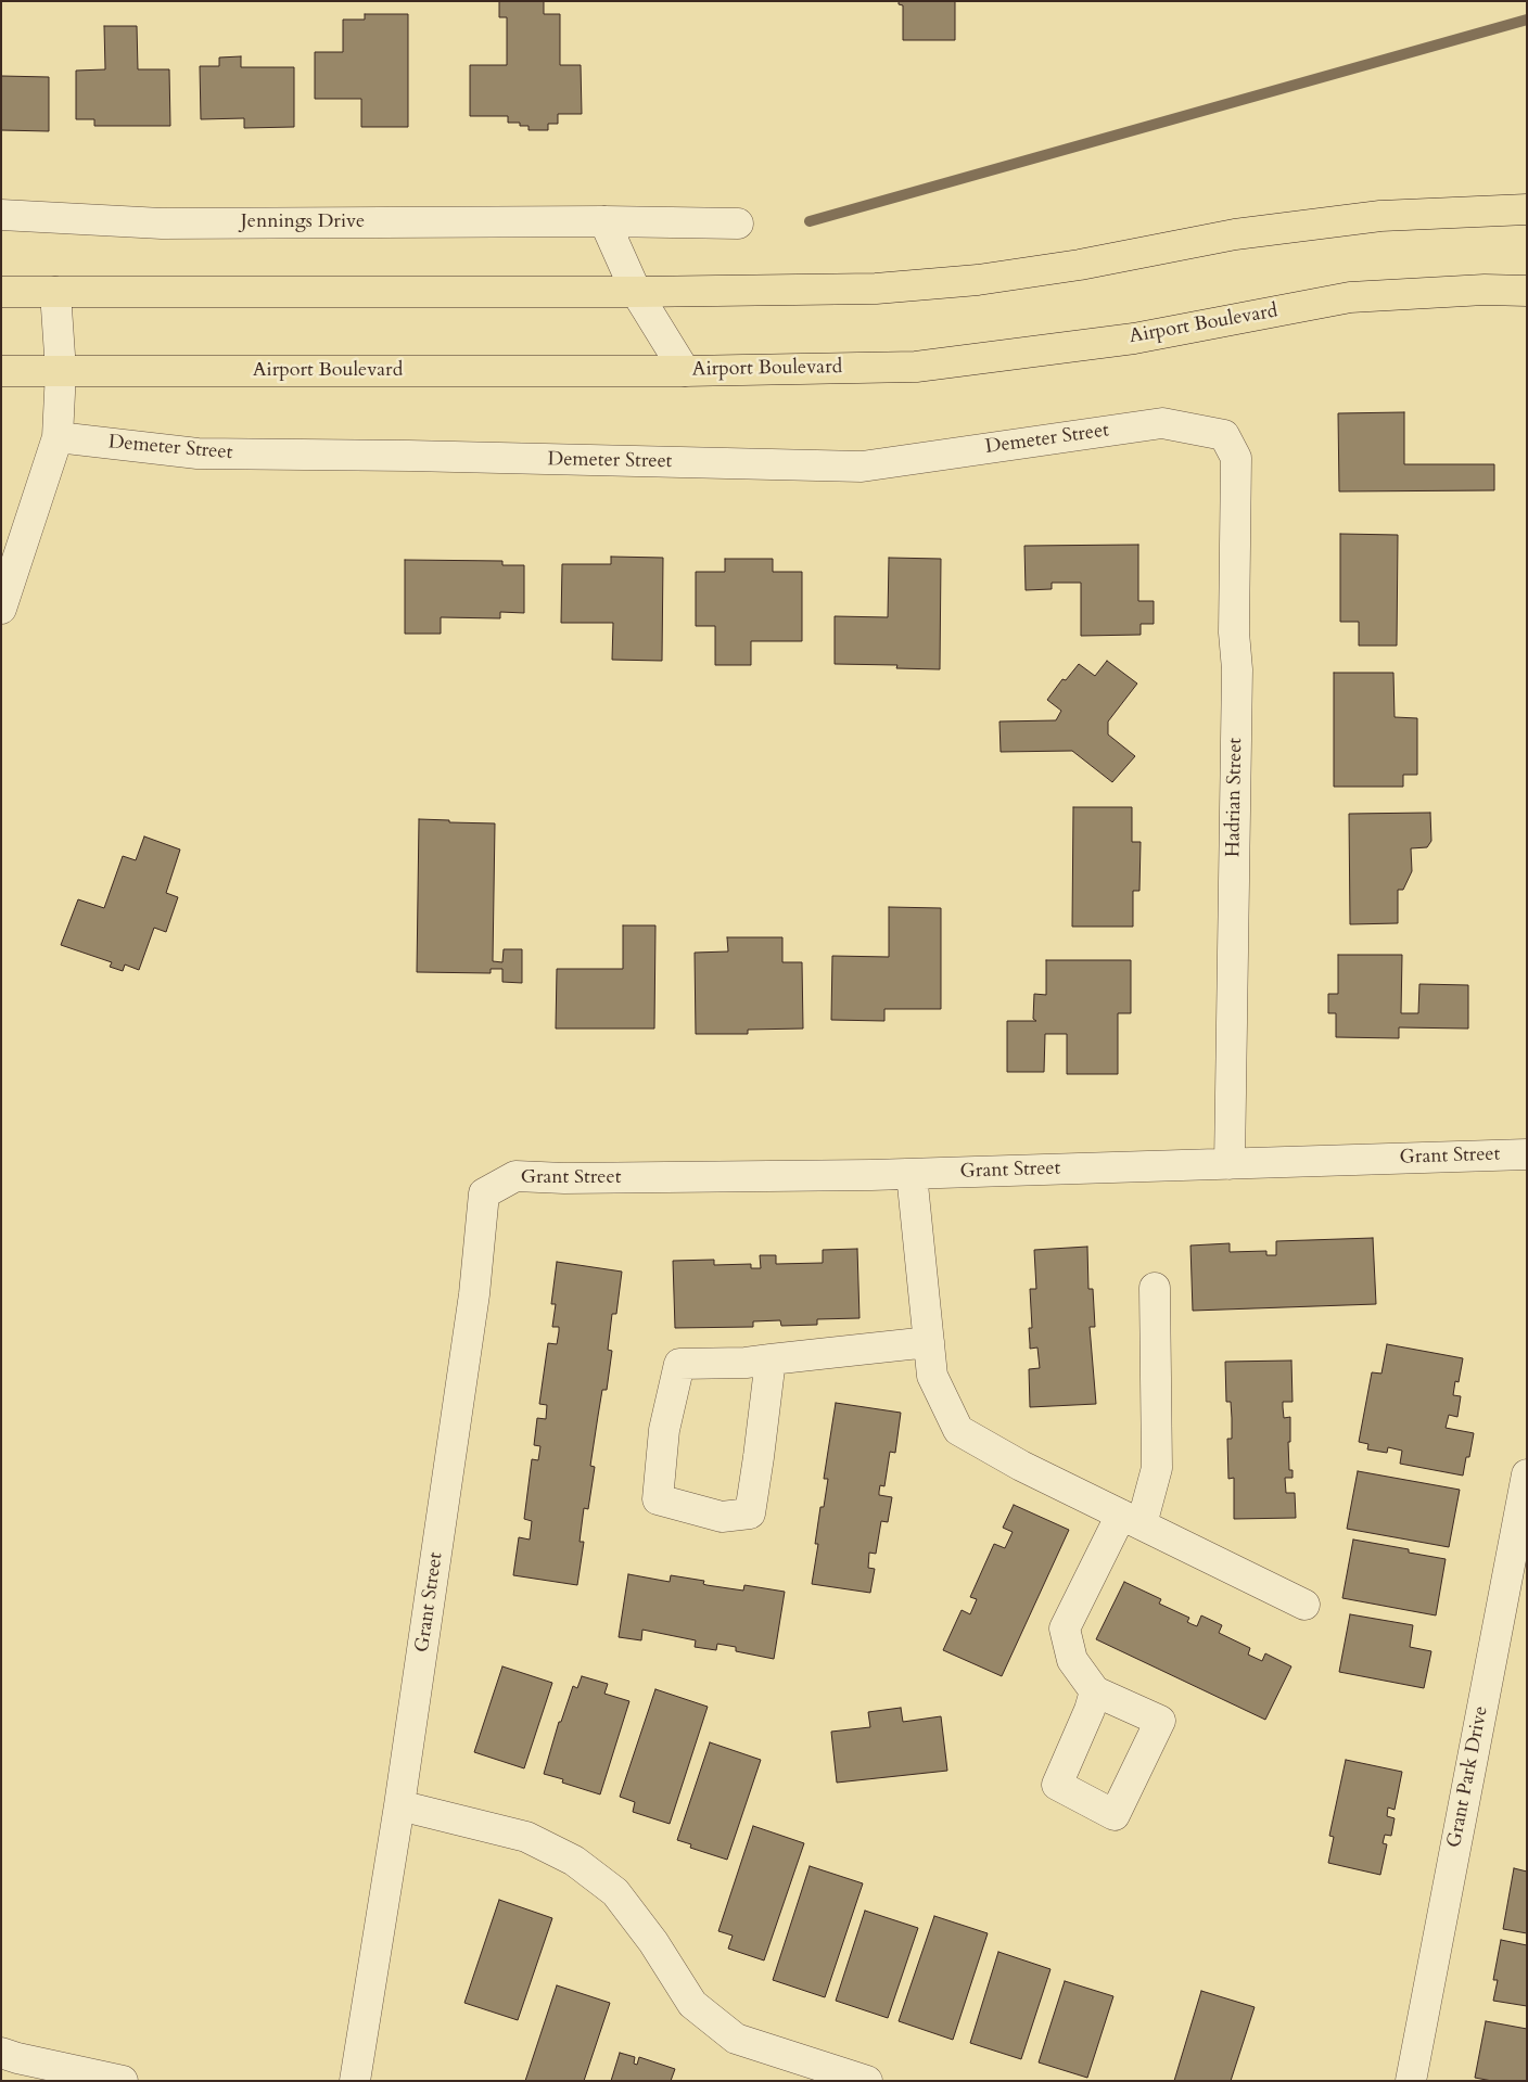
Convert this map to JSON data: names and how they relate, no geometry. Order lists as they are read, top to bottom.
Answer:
{
  "streets": {
    "main road": ["Airport Boulevard"],
    "street": [
      "Jennings Drive",
      "Demeter Street",
      "Hadrian Street",
      "Grant Street",
      "Grant Park Drive"
    ]
  },
  "crossings": [
    ["Demeter Street", "Hadrian Street"],
    ["Hadrian Street", "Grant Street"]
  ]
}
